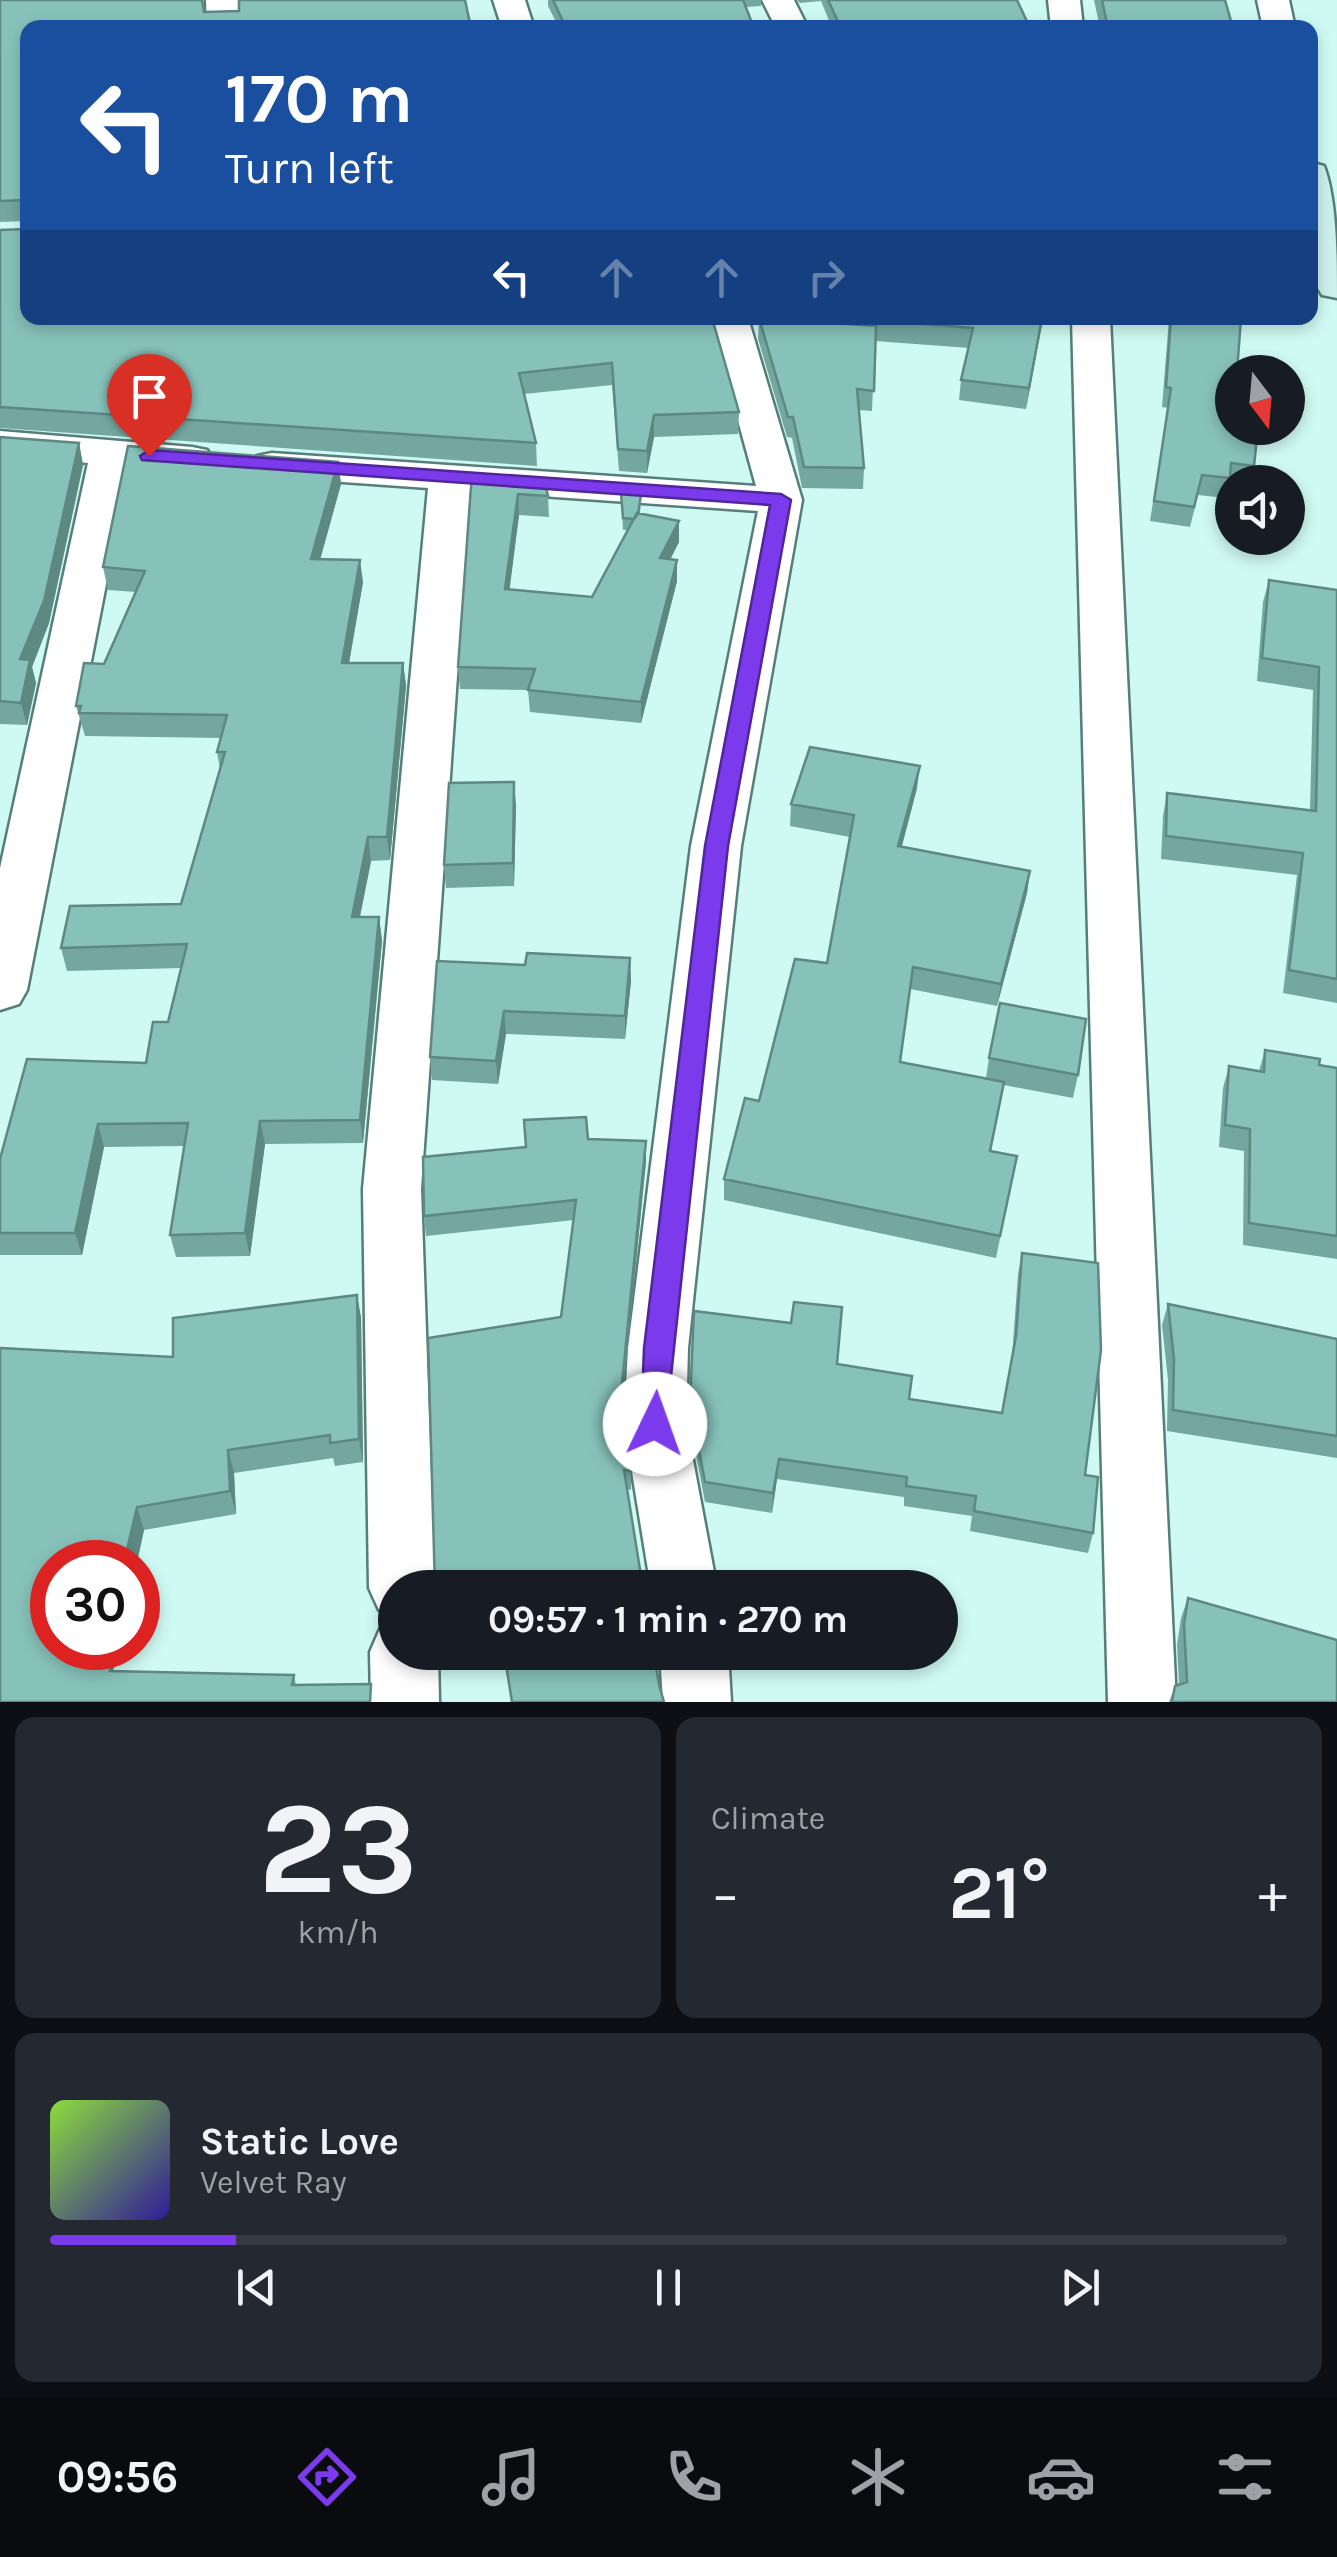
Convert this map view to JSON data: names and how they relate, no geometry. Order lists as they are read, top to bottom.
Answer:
{
  "north": "bottom",
  "page": {
    "turn": ["170 m", "Turn left"],
    "limit": "30",
    "trip": "09:57 · 1 min · 270 m",
    "tile": [
      ["23", "km/h"],
      "Climate"
    ],
    "heat": ["−", "21°", "+"],
    "song": ["Static Love", "Velvet Ray"],
    "tabs": "09:56"
  }
}
